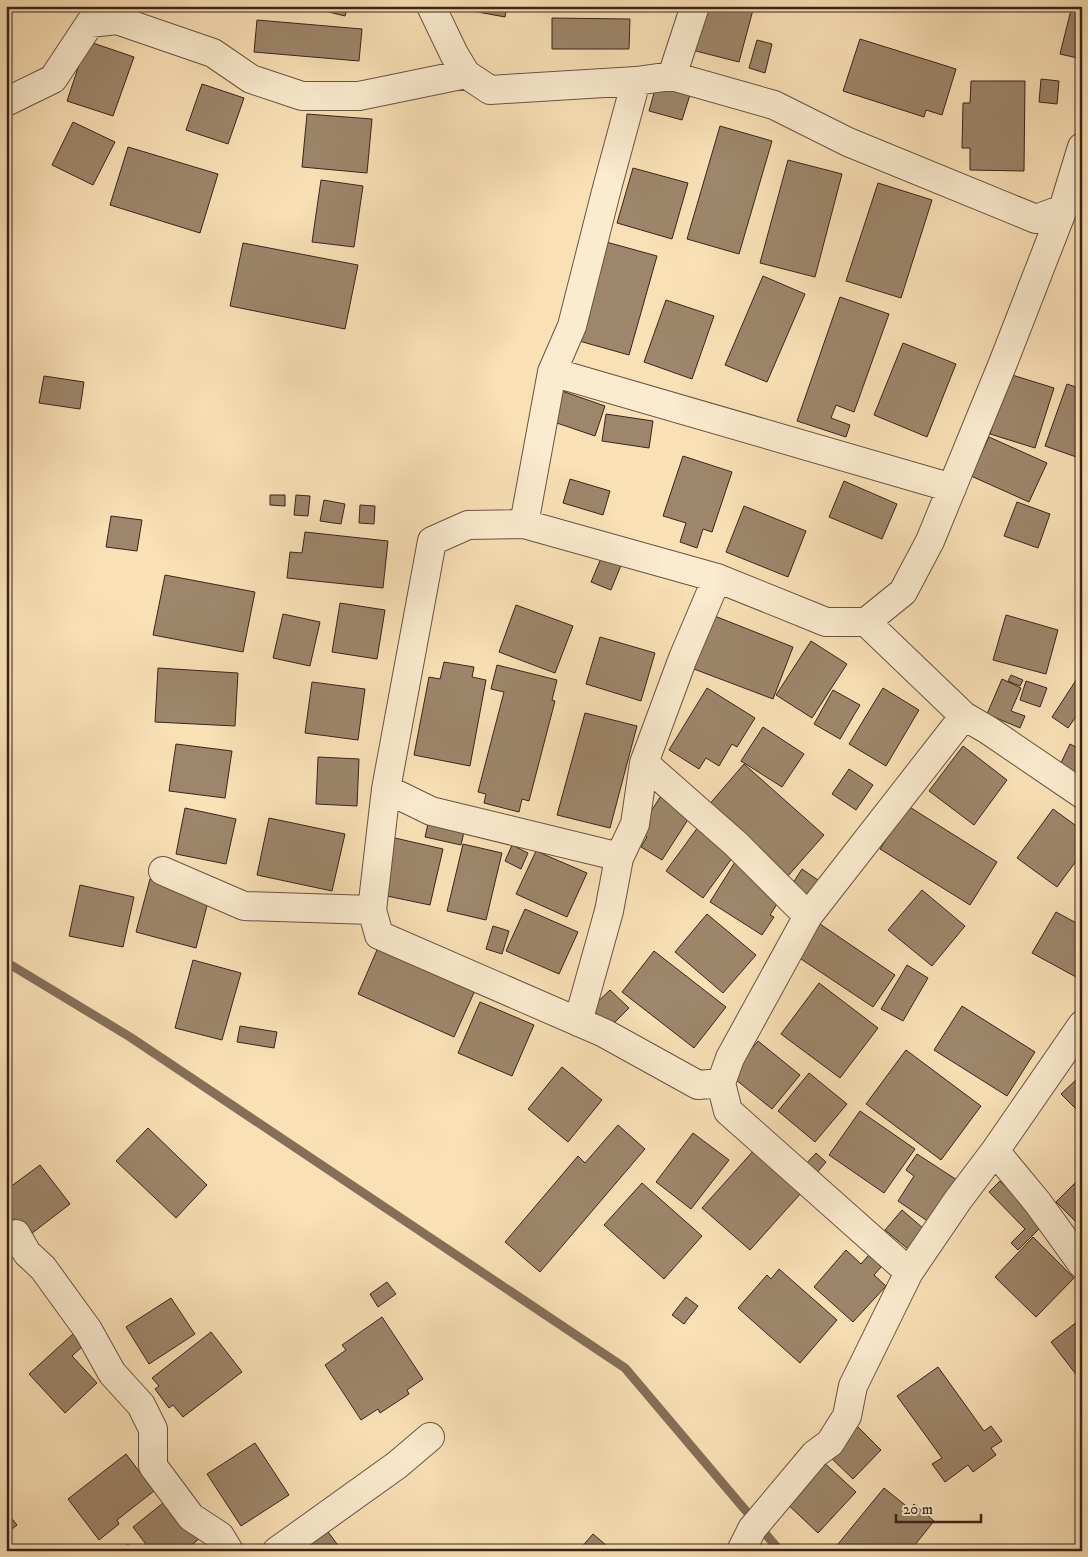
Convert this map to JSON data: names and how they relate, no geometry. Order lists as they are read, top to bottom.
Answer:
{
  "scale_bar": "20 m"
}
